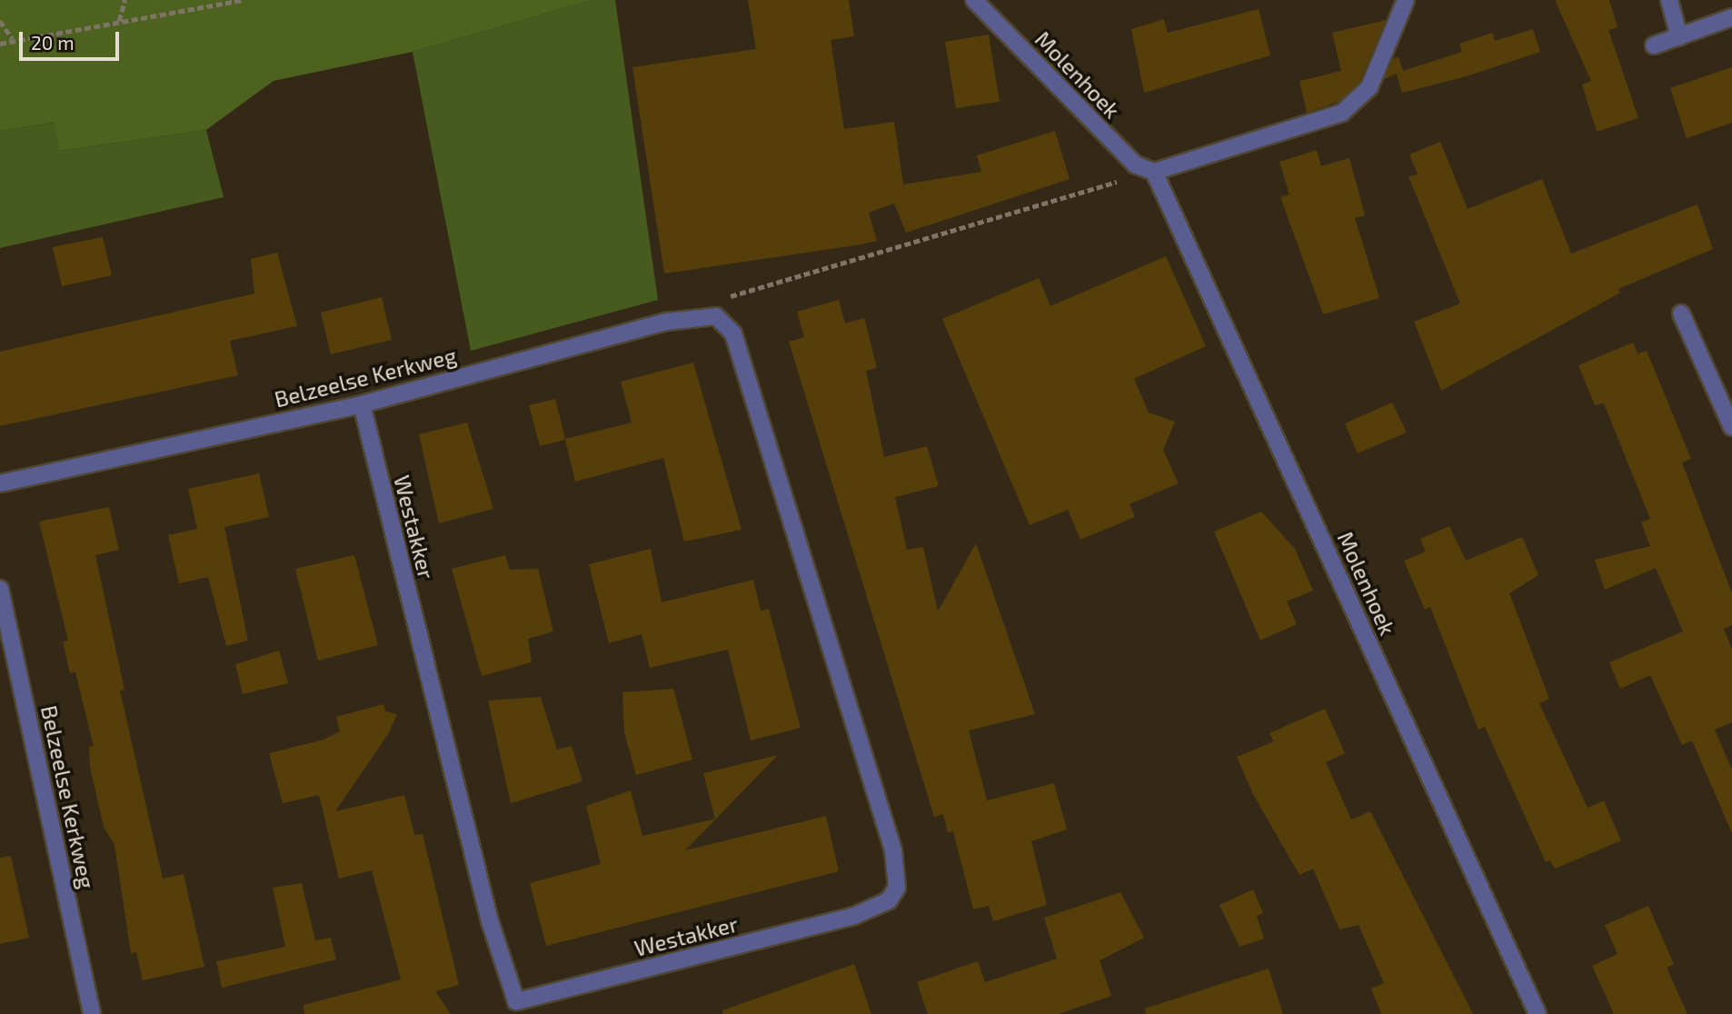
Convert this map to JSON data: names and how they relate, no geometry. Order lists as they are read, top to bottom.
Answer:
{
  "streets": {
    "street": ["Molenhoek", "Belzeelse Kerkweg", "Westakker"]
  },
  "crossings": [
    ["Belzeelse Kerkweg", "Westakker"]
  ],
  "scale_bar": "20 m"
}
